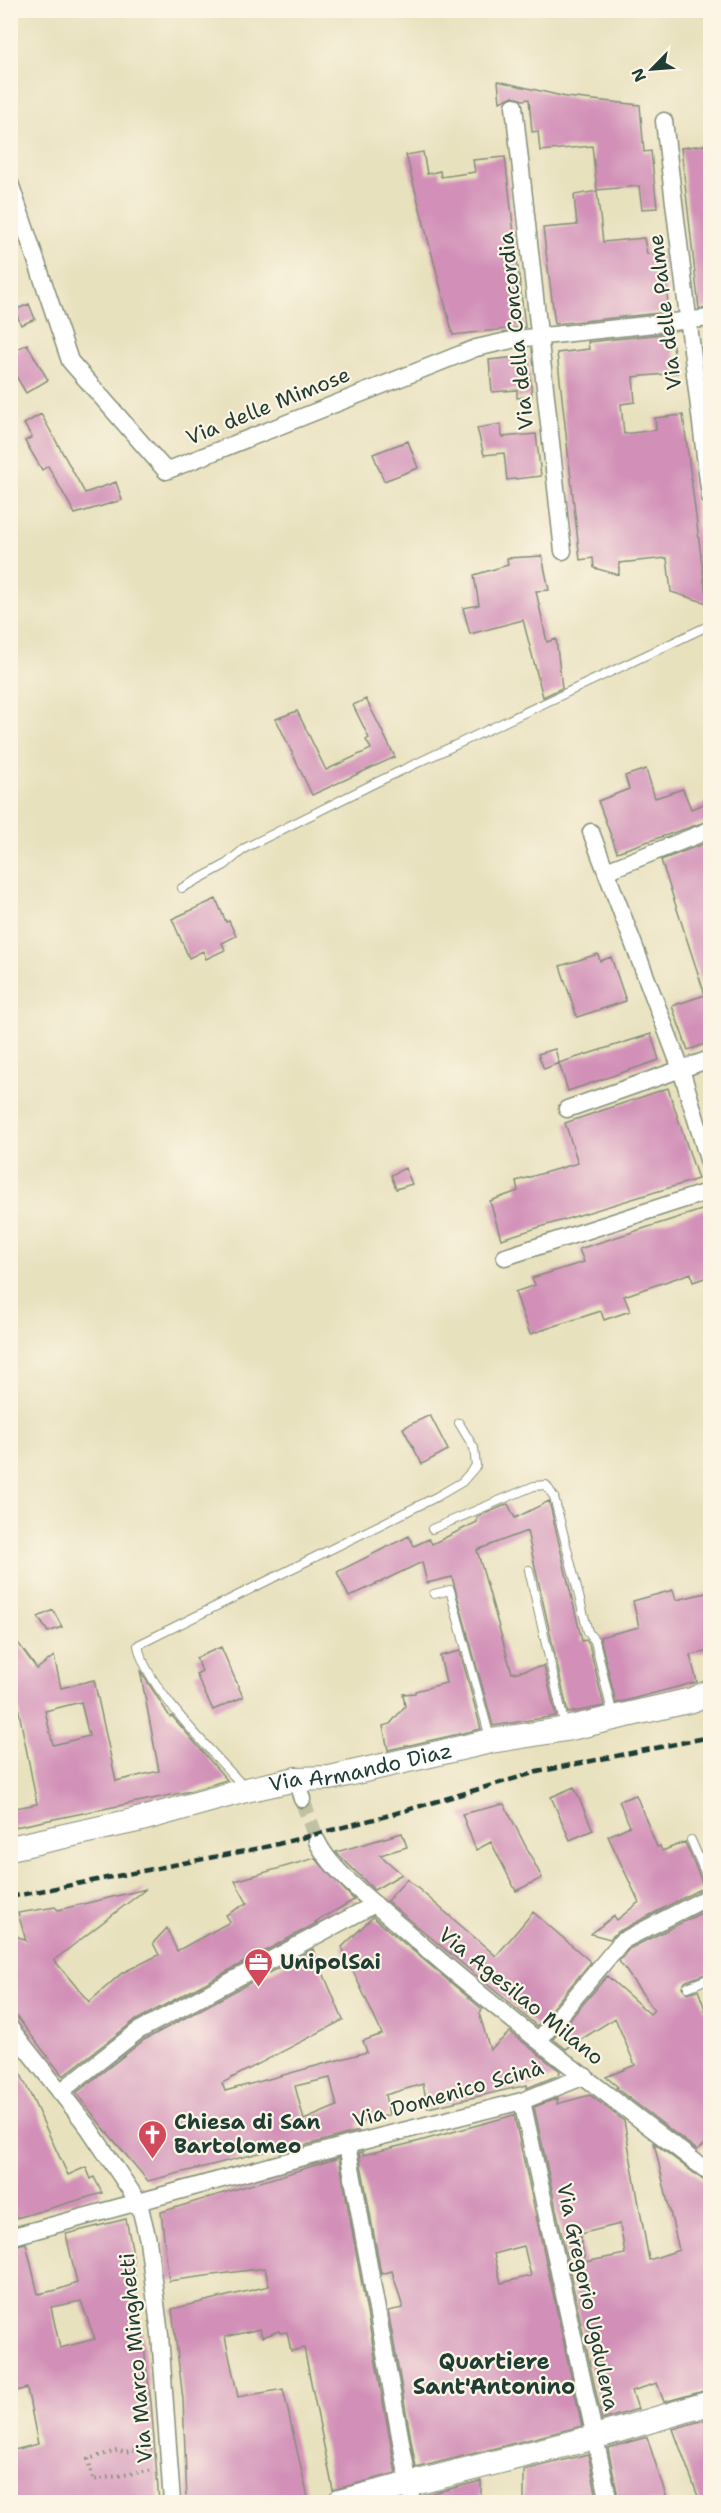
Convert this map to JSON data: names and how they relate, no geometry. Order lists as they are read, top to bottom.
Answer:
{
  "streets": {
    "street": [
      "Via delle Palme",
      "Via della Concordia",
      "Via delle Mimose",
      "Via Armando Diaz",
      "Via Agesilao Milano",
      "Via Domenico Scinà",
      "Via Gregorio Ugdulena",
      "Via Marco Minghetti"
    ]
  },
  "crossings": [
    ["Via delle Palme", "Via delle Mimose"],
    ["Via della Concordia", "Via delle Mimose"],
    ["Via Agesilao Milano", "Via Domenico Scinà"],
    ["Via Domenico Scinà", "Via Gregorio Ugdulena"],
    ["Via Domenico Scinà", "Via Marco Minghetti"]
  ],
  "districts": ["Quartiere Sant'Antonino"],
  "places": {
    "office": ["UnipolSai"],
    "church": ["Chiesa di San Bartolomeo"]
  },
  "north": "bottom left"
}
